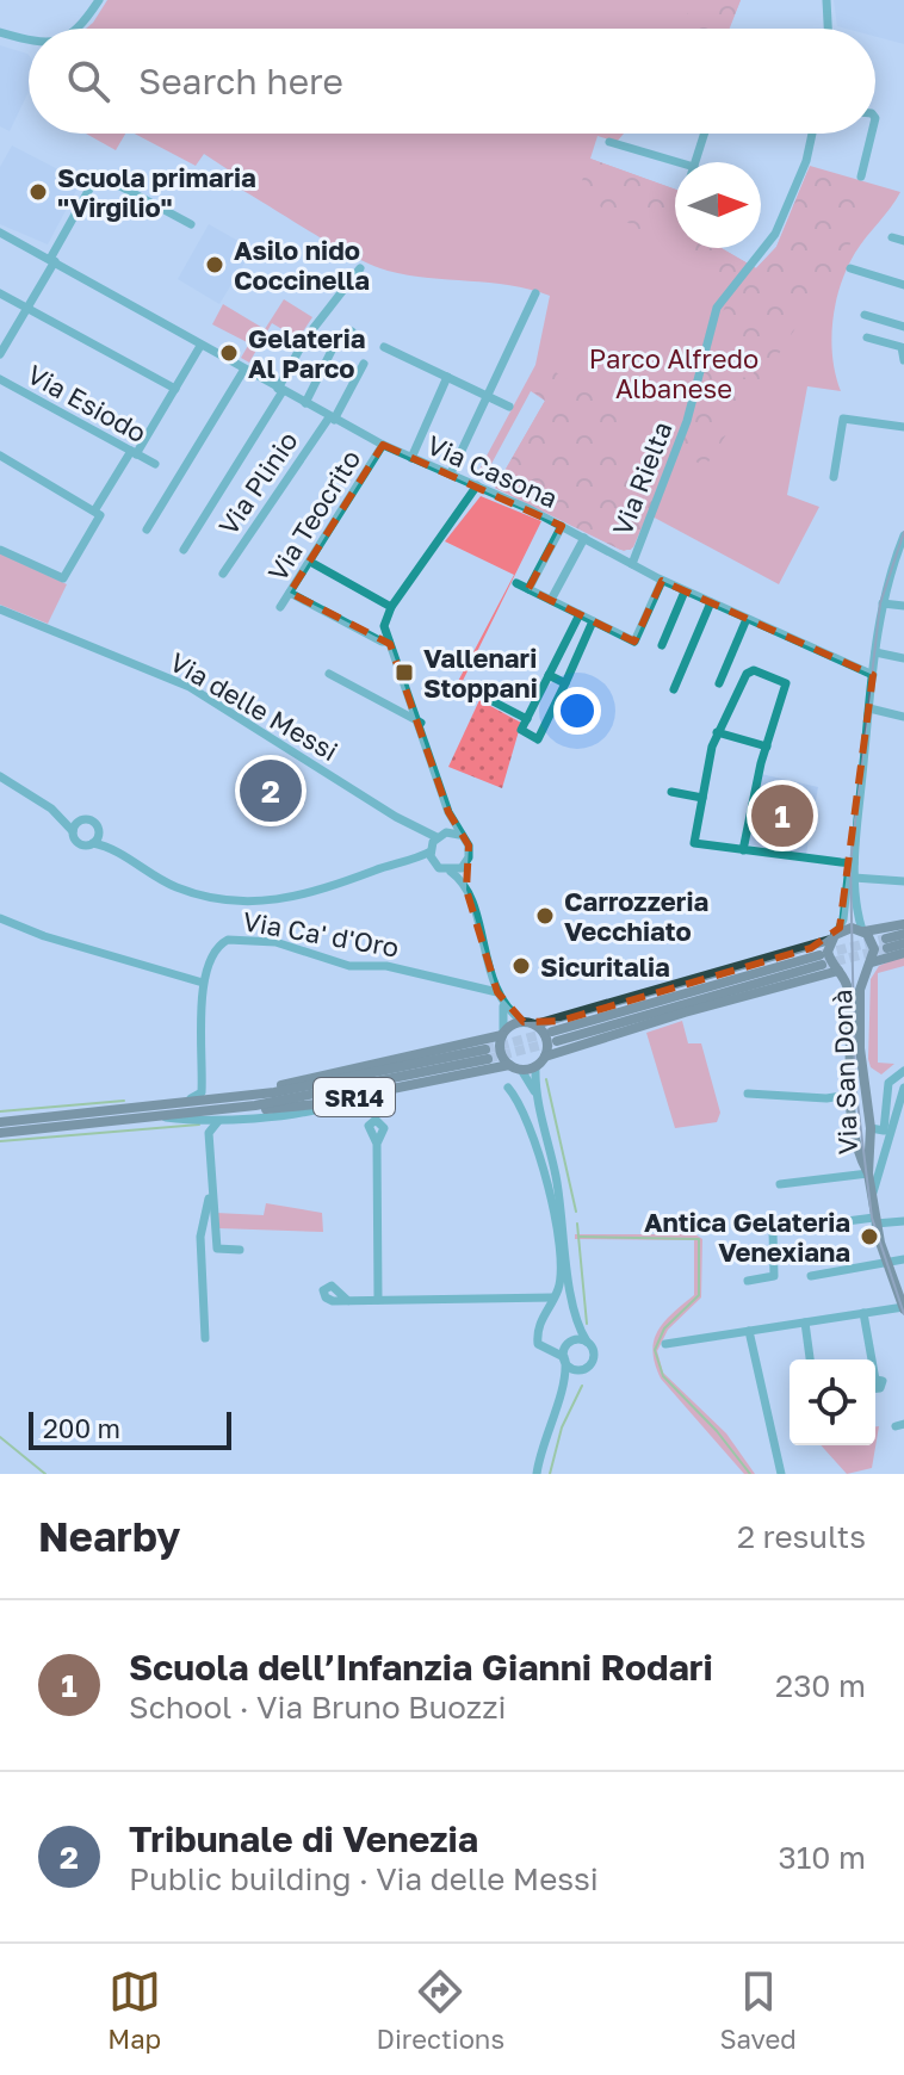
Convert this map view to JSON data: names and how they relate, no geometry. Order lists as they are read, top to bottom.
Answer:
{
  "streets": {
    "main road": ["Via San Donà", "SR14"],
    "street": [
      "Via Esiodo",
      "Via Casona",
      "Via Rielta",
      "Via Plinio",
      "Via Teocrito",
      "Via delle Messi",
      "Via Ca' d'Oro"
    ]
  },
  "crossings": [
    ["Via Casona", "Via Rielta"],
    ["Via Casona", "Via Plinio"],
    ["Via Casona", "Via Teocrito"],
    ["Via Rielta", "Via San Donà"]
  ],
  "parks": ["Parco Alfredo Albanese"],
  "places": {
    "other": [
      "Scuola primaria \"Virgilio\"",
      "Asilo nido Coccinella",
      "Gelateria Al Parco",
      "Carrozzeria Vecchiato",
      "Sicuritalia",
      "Antica Gelateria Venexiana"
    ],
    "transit": ["Vallenari Stoppani"]
  },
  "scale_bar": "200 m",
  "north": "right",
  "page": {
    "search": "Search here",
    "pins": ["2", "1"],
    "scale": "200 m",
    "heading": ["Nearby", "2 results"],
    "list": [
      {
        "mark": "1",
        "name": "Scuola dell’Infanzia Gianni Rodari",
        "note": "School · Via Bruno Buozzi",
        "value": "230 m"
      },
      {
        "mark": "2",
        "name": "Tribunale di Venezia",
        "note": "Public building · Via delle Messi",
        "value": "310 m"
      }
    ],
    "nav": ["Map", "Directions", "Saved"]
  }
}
